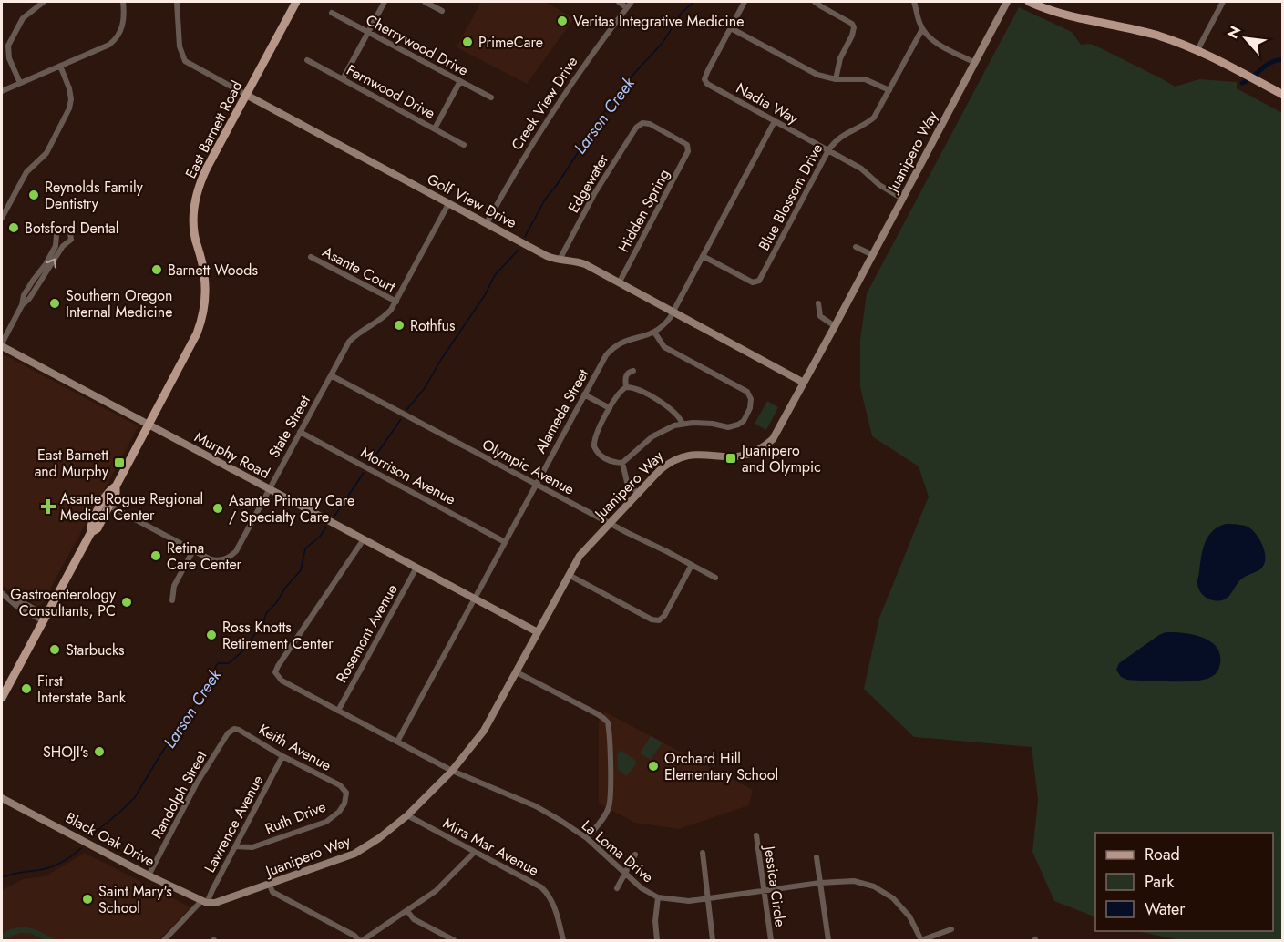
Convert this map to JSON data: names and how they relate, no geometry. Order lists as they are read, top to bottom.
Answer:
{
  "streets": {
    "main road": ["East Barnett Road"],
    "street": [
      "Cherrywood Drive",
      "Fernwood Drive",
      "Creek View Drive",
      "Nadia Way",
      "Juanipero Way",
      "Edgewater",
      "Blue Blossom Drive",
      "Golf View Drive",
      "Hidden Spring",
      "Asante Court",
      "Alameda Street",
      "State Street",
      "Murphy Road",
      "Olympic Avenue",
      "Morrison Avenue",
      "Rosemont Avenue",
      "Keith Avenue",
      "Randolph Street",
      "Ruth Drive",
      "Lawrence Avenue",
      "Black Oak Drive",
      "Mira Mar Avenue",
      "La Loma Drive",
      "Jessica Circle"
    ]
  },
  "crossings": [
    ["Creek View Drive", "Golf View Drive"],
    ["Nadia Way", "Juanipero Way"],
    ["Nadia Way", "Blue Blossom Drive"],
    ["East Barnett Road", "Golf View Drive"],
    ["East Barnett Road", "State Street"],
    ["East Barnett Road", "Murphy Road"],
    ["Juanipero Way", "Golf View Drive"],
    ["Juanipero Way", "Murphy Road"],
    ["Juanipero Way", "Olympic Avenue"],
    ["Juanipero Way", "Lawrence Avenue"],
    ["Juanipero Way", "Black Oak Drive"],
    ["Juanipero Way", "Mira Mar Avenue"],
    ["Juanipero Way", "La Loma Drive"],
    ["Edgewater", "Golf View Drive"],
    ["Edgewater", "Hidden Spring"],
    ["Golf View Drive", "Hidden Spring"],
    ["Golf View Drive", "State Street"],
    ["Asante Court", "State Street"],
    ["Alameda Street", "Murphy Road"],
    ["Alameda Street", "Olympic Avenue"],
    ["Alameda Street", "Morrison Avenue"],
    ["Alameda Street", "La Loma Drive"],
    ["State Street", "Murphy Road"],
    ["State Street", "Olympic Avenue"],
    ["State Street", "Morrison Avenue"],
    ["Murphy Road", "Rosemont Avenue"],
    ["Murphy Road", "La Loma Drive"],
    ["Rosemont Avenue", "La Loma Drive"],
    ["Keith Avenue", "Randolph Street"],
    ["Keith Avenue", "Ruth Drive"],
    ["Keith Avenue", "Lawrence Avenue"],
    ["Randolph Street", "Black Oak Drive"],
    ["Ruth Drive", "Lawrence Avenue"],
    ["Lawrence Avenue", "Black Oak Drive"],
    ["La Loma Drive", "Jessica Circle"]
  ],
  "water": ["Larson Creek"],
  "places": {
    "other": [
      "Veritas Integrative Medicine",
      "PrimeCare",
      "Reynolds Family Dentistry",
      "Botsford Dental",
      "Barnett Woods",
      "Southern Oregon Internal Medicine",
      "Rothfus",
      "Asante Primary Care / Specialty Care",
      "Retina Care Center",
      "Gastroenterology Consultants, PC",
      "Ross Knotts Retirement Center",
      "Starbucks",
      "First Interstate Bank",
      "SHOJI's",
      "Orchard Hill Elementary School",
      "Saint Mary's School"
    ],
    "transit": ["Juanipero and Olympic", "East Barnett and Murphy"],
    "health": ["Asante Rogue Regional Medical Center"]
  },
  "legend": ["Road", "Park", "Water"],
  "north": "top left"
}
